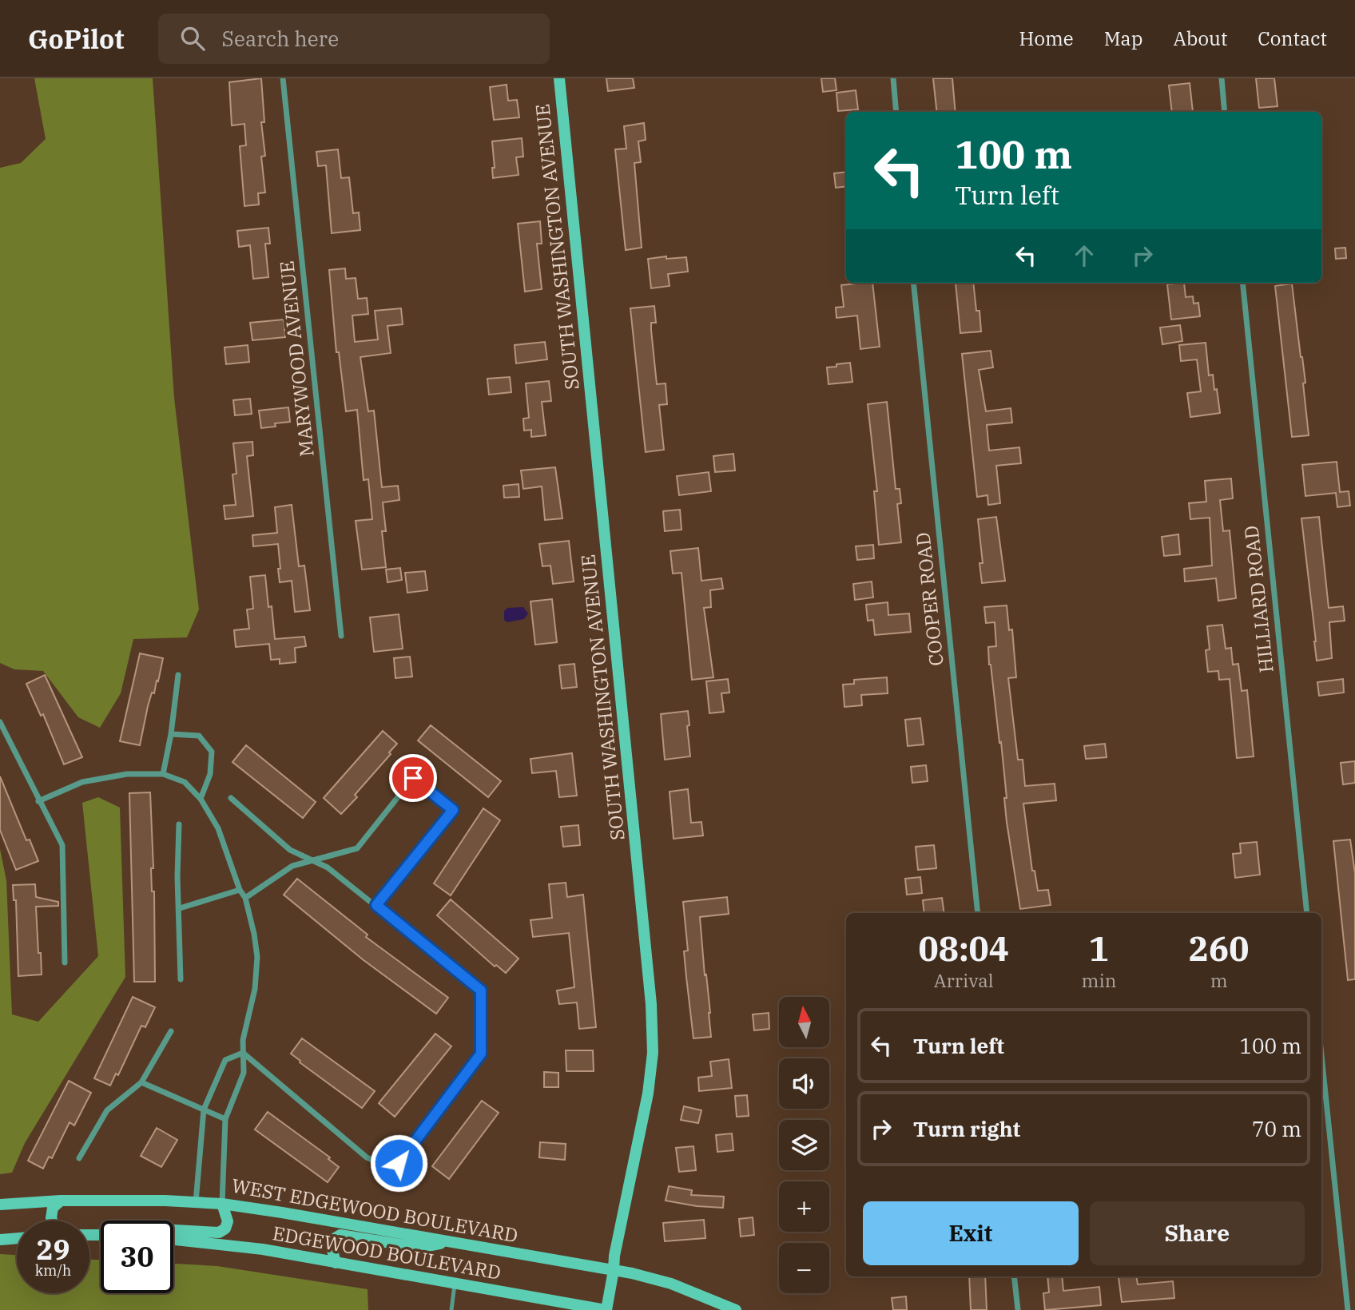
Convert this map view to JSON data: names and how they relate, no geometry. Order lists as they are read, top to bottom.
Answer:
{
  "streets": {
    "street": [
      "SOUTH WASHINGTON AVENUE",
      "MARYWOOD AVENUE",
      "COOPER ROAD",
      "HILLIARD ROAD",
      "WEST EDGEWOOD BOULEVARD",
      "EDGEWOOD BOULEVARD"
    ]
  },
  "crossings": [
    ["SOUTH WASHINGTON AVENUE", "WEST EDGEWOOD BOULEVARD"],
    ["SOUTH WASHINGTON AVENUE", "EDGEWOOD BOULEVARD"]
  ],
  "north": "top",
  "page": {
    "header": "GoPilot",
    "search": "Search here",
    "nav": [
      "Home",
      "Map",
      "About",
      "Contact"
    ],
    "turn": ["100 m", "Turn left"],
    "eta": [
      "08:04",
      "Arrival",
      "1",
      "min",
      "260",
      "m"
    ],
    "map_buttons": ["+", "−"],
    "list": [
      {
        "name": "Turn left",
        "value": "100 m"
      },
      {
        "name": "Turn right",
        "value": "70 m"
      }
    ],
    "buttons": ["Exit", "Share"],
    "speed": "29 km/h",
    "limit": "30"
  }
}
